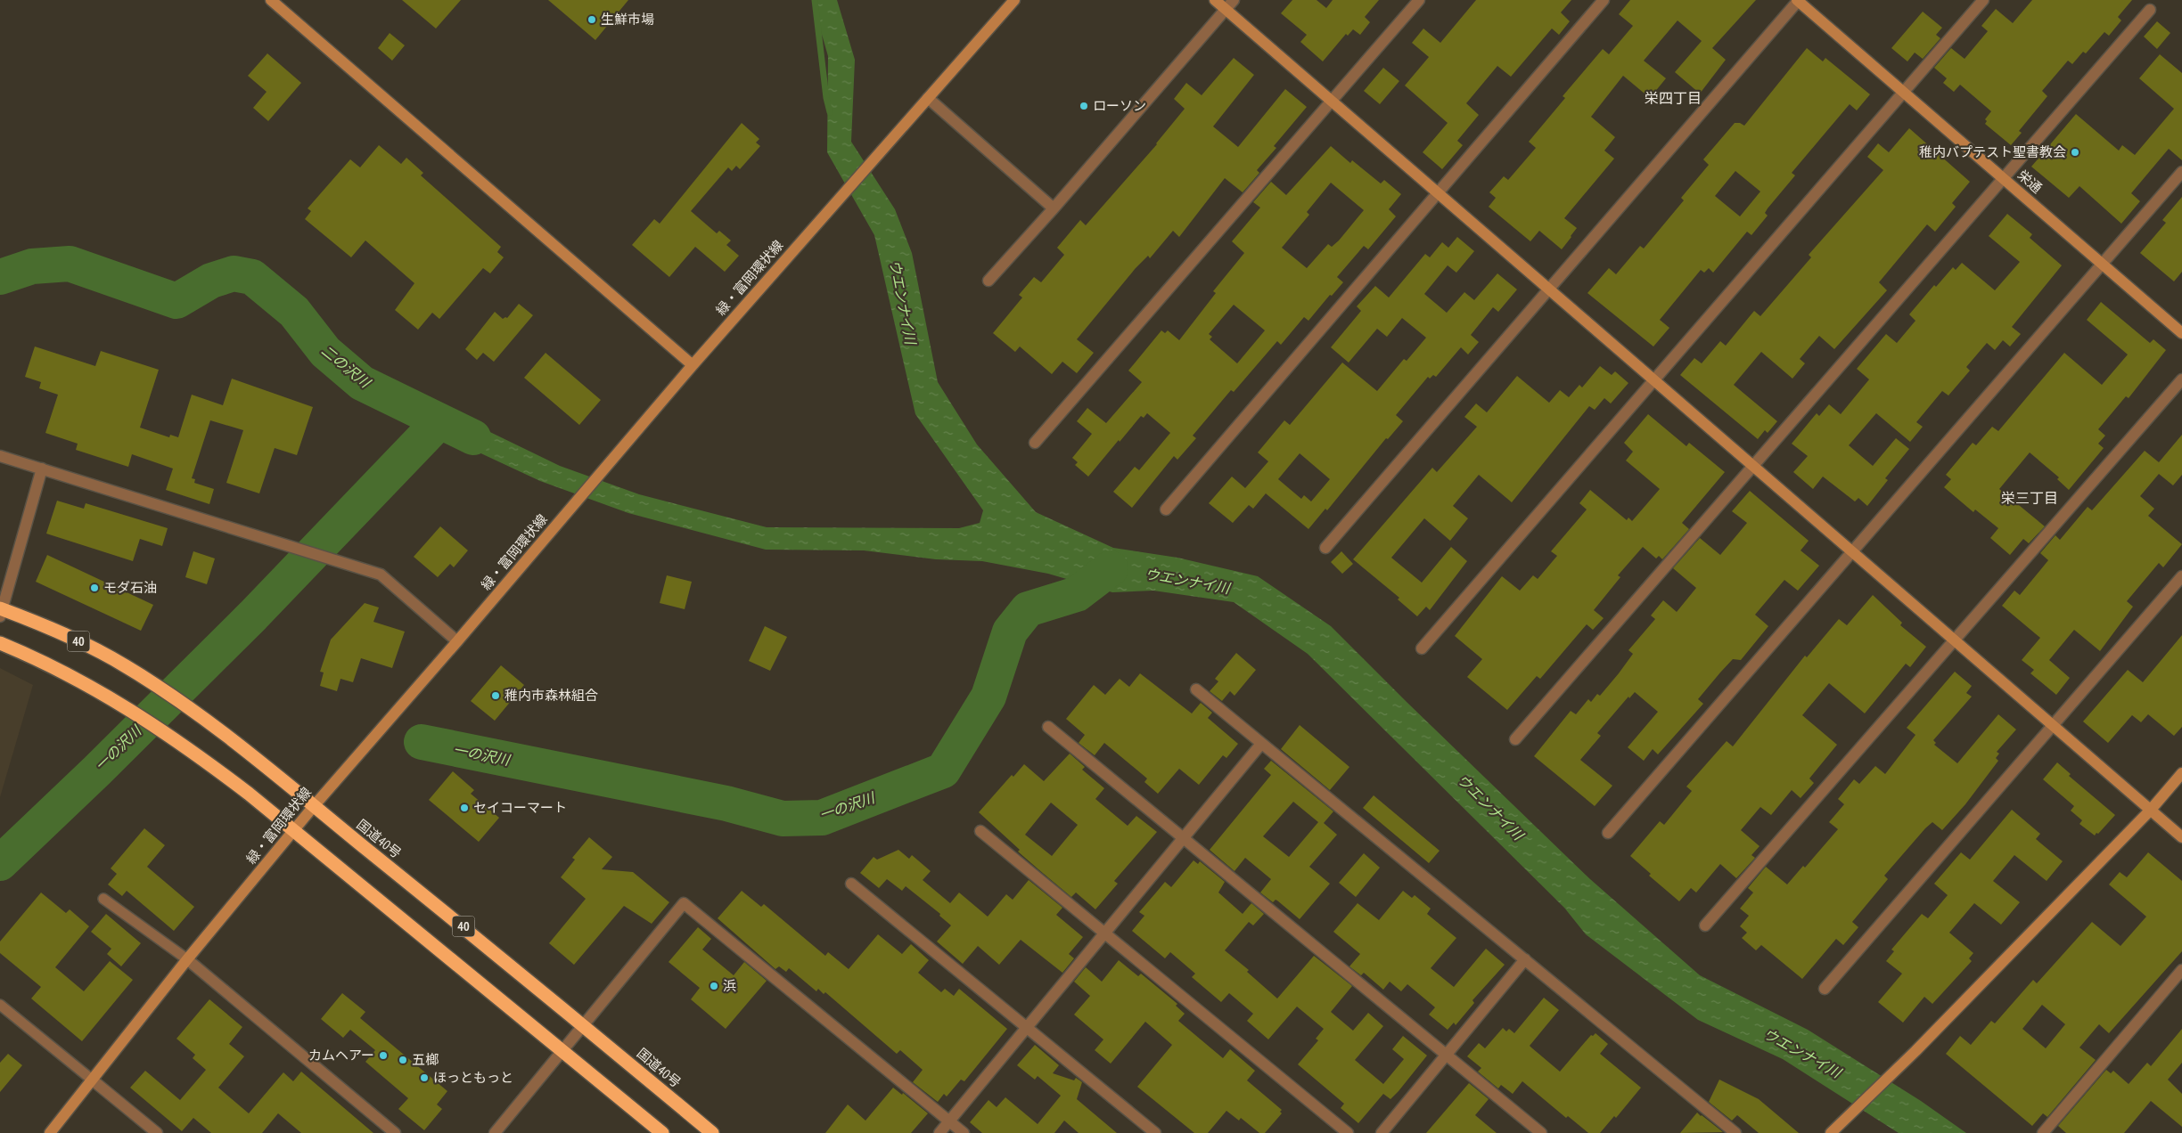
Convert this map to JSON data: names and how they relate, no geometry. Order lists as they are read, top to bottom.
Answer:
{
  "streets": {
    "highway": ["40", "国道40号"],
    "street": ["栄通", "緑・富岡環状線"]
  },
  "crossings": [
    ["緑・富岡環状線", "40"],
    ["緑・富岡環状線", "国道40号"]
  ],
  "districts": ["栄四丁目", "栄三丁目"],
  "water": ["ウエンナイ川", "二の沢川", "一の沢川"],
  "places": [
    "生鮮市場",
    "ローソン",
    "稚内バプテスト聖書教会",
    "モダ石油",
    "稚内市森林組合",
    "セイコーマート",
    "浜",
    "カムヘアー",
    "五榔",
    "ほっともっと"
  ]
}
